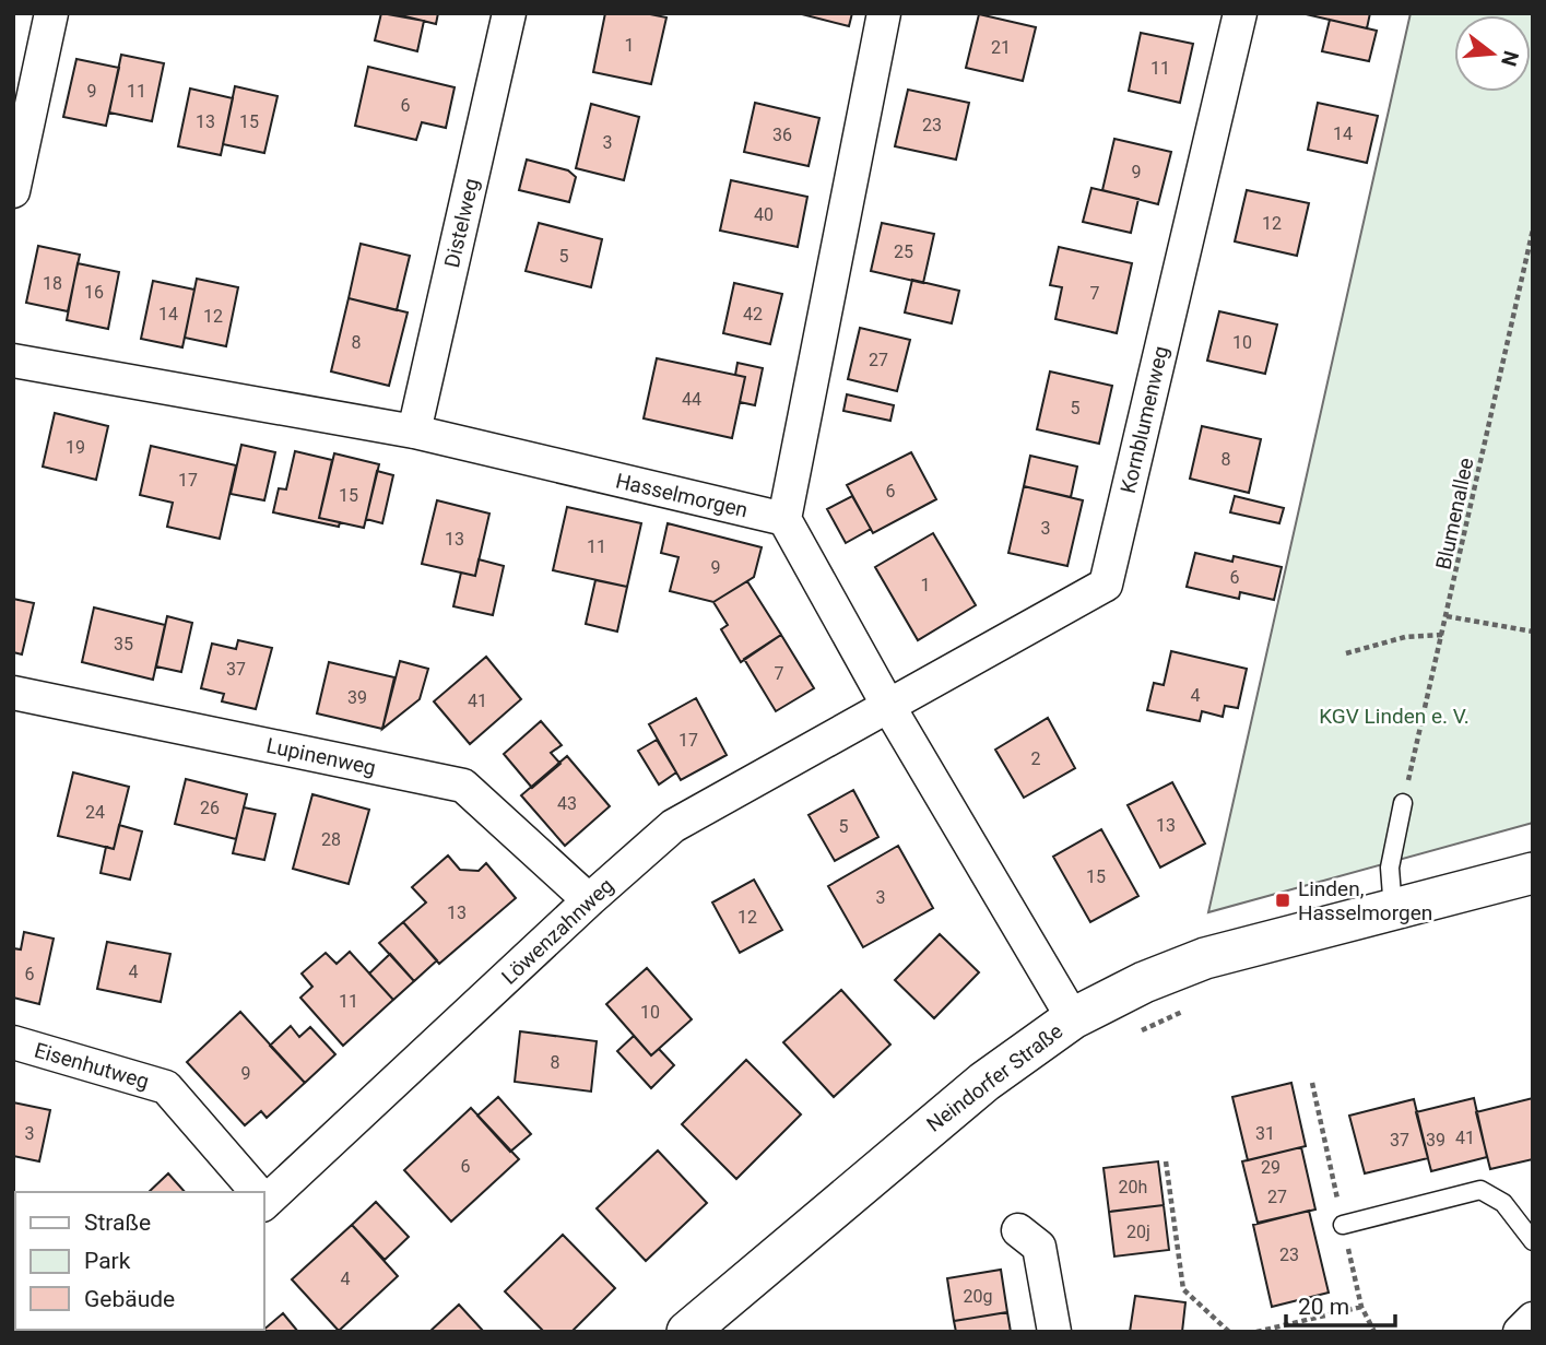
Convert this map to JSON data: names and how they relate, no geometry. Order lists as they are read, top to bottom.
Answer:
{
  "streets": {
    "street": [
      "Distelweg",
      "Kornblumenweg",
      "Hasselmorgen",
      "Lupinenweg",
      "Löwenzahnweg",
      "Eisenhutweg",
      "Neindorfer Straße"
    ],
    "path": ["Blumenallee"]
  },
  "crossings": [
    ["Distelweg", "Hasselmorgen"],
    ["Kornblumenweg", "Löwenzahnweg"],
    ["Lupinenweg", "Löwenzahnweg"]
  ],
  "parks": ["KGV Linden e. V."],
  "places": {
    "transit": ["Linden, Hasselmorgen"]
  },
  "house_numbers": [
    "1",
    "21",
    "11",
    "9",
    "11",
    "6",
    "13",
    "15",
    "23",
    "14",
    "36",
    "3",
    "9",
    "40",
    "12",
    "25",
    "5",
    "18",
    "16",
    "7",
    "14",
    "42",
    "12",
    "8",
    "10",
    "27",
    "44",
    "5",
    "19",
    "8",
    "17",
    "6",
    "15",
    "3",
    "13",
    "11",
    "9",
    "6",
    "1",
    "35",
    "37",
    "7",
    "4",
    "39",
    "41",
    "17",
    "2",
    "43",
    "26",
    "24",
    "13",
    "5",
    "28",
    "15",
    "3",
    "13",
    "12",
    "4",
    "6",
    "11",
    "10",
    "8",
    "9",
    "3",
    "31",
    "41",
    "37",
    "39",
    "6",
    "29",
    "20h",
    "27",
    "20j",
    "23",
    "4",
    "20g"
  ],
  "legend": ["Straße", "Park", "Gebäude"],
  "scale_bar": "20 m",
  "north": "right"
}
